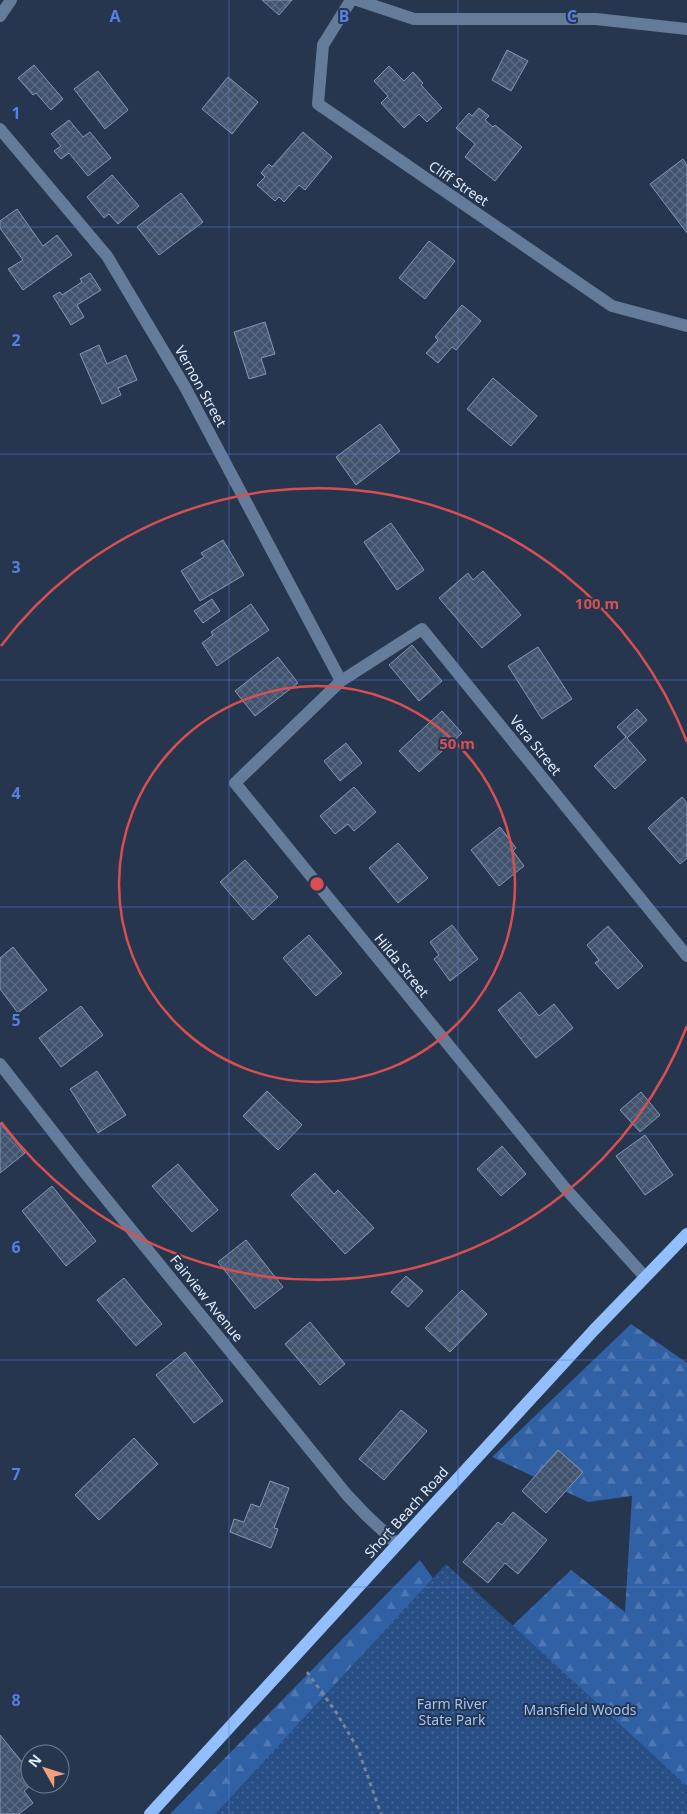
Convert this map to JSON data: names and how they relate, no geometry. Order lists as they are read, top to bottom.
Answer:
{
  "streets": {
    "main road": ["Short Beach Road"],
    "street": [
      "Cliff Street",
      "Vernon Street",
      "Vera Street",
      "Hilda Street",
      "Fairview Avenue"
    ]
  },
  "crossings": [
    ["Vernon Street", "Vera Street"],
    ["Vernon Street", "Hilda Street"],
    ["Vera Street", "Hilda Street"],
    ["Hilda Street", "Short Beach Road"],
    ["Fairview Avenue", "Short Beach Road"]
  ],
  "parks": ["Farm River State Park", "Mansfield Woods"],
  "north": "top left",
  "grid": {
    "columns": ["A", "B", "C"],
    "rows": [
      "1",
      "2",
      "3",
      "4",
      "5",
      "6",
      "7",
      "8"
    ]
  },
  "rings": ["100 m", "50 m"]
}
